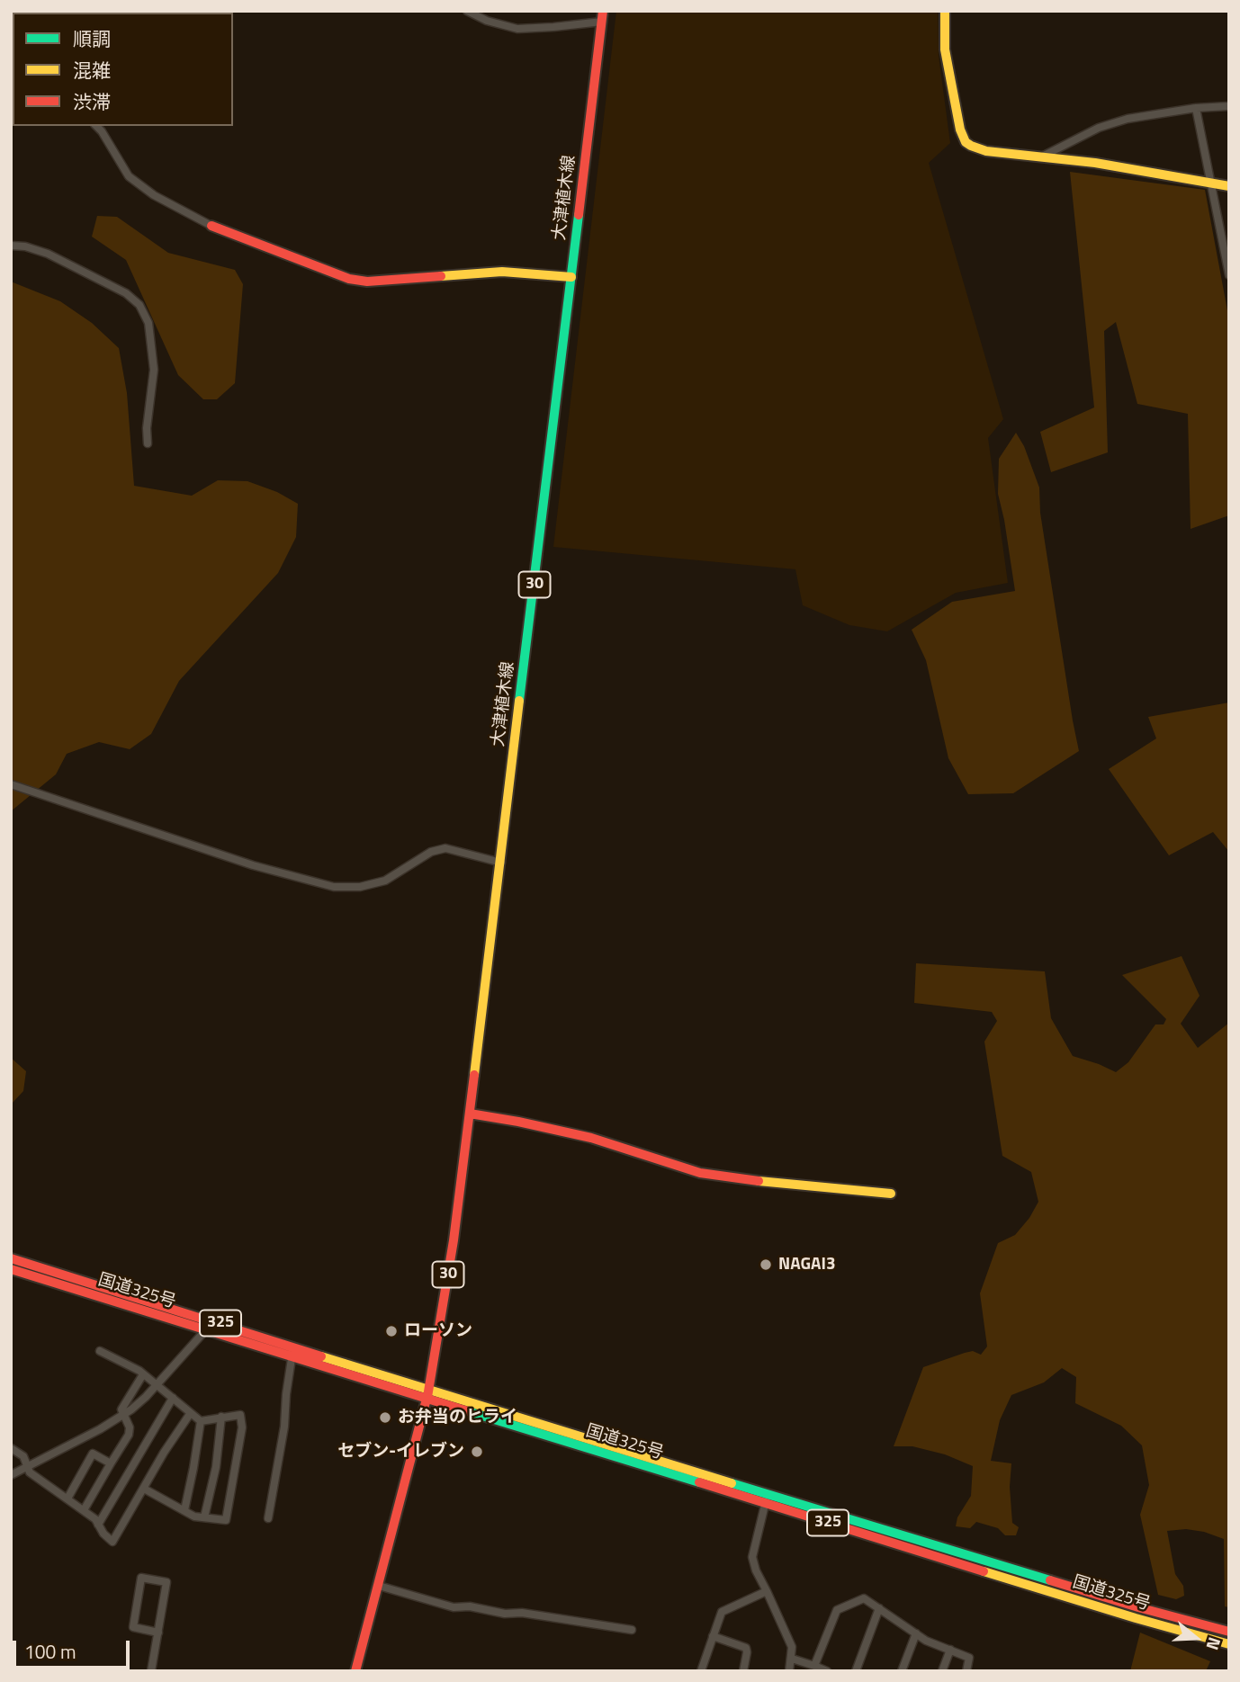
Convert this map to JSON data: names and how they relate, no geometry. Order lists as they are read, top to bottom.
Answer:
{
  "streets": {
    "main road": [
      "大津植木線",
      "30",
      "国道325号",
      "325"
    ]
  },
  "crossings": [
    ["大津植木線", "国道325号"]
  ],
  "places": [
    "NAGAI3",
    "ローソン",
    "お弁当のヒライ",
    "セブン-イレブン"
  ],
  "legend": ["順調", "混雑", "渋滞"],
  "scale_bar": "100 m",
  "north": "right"
}
